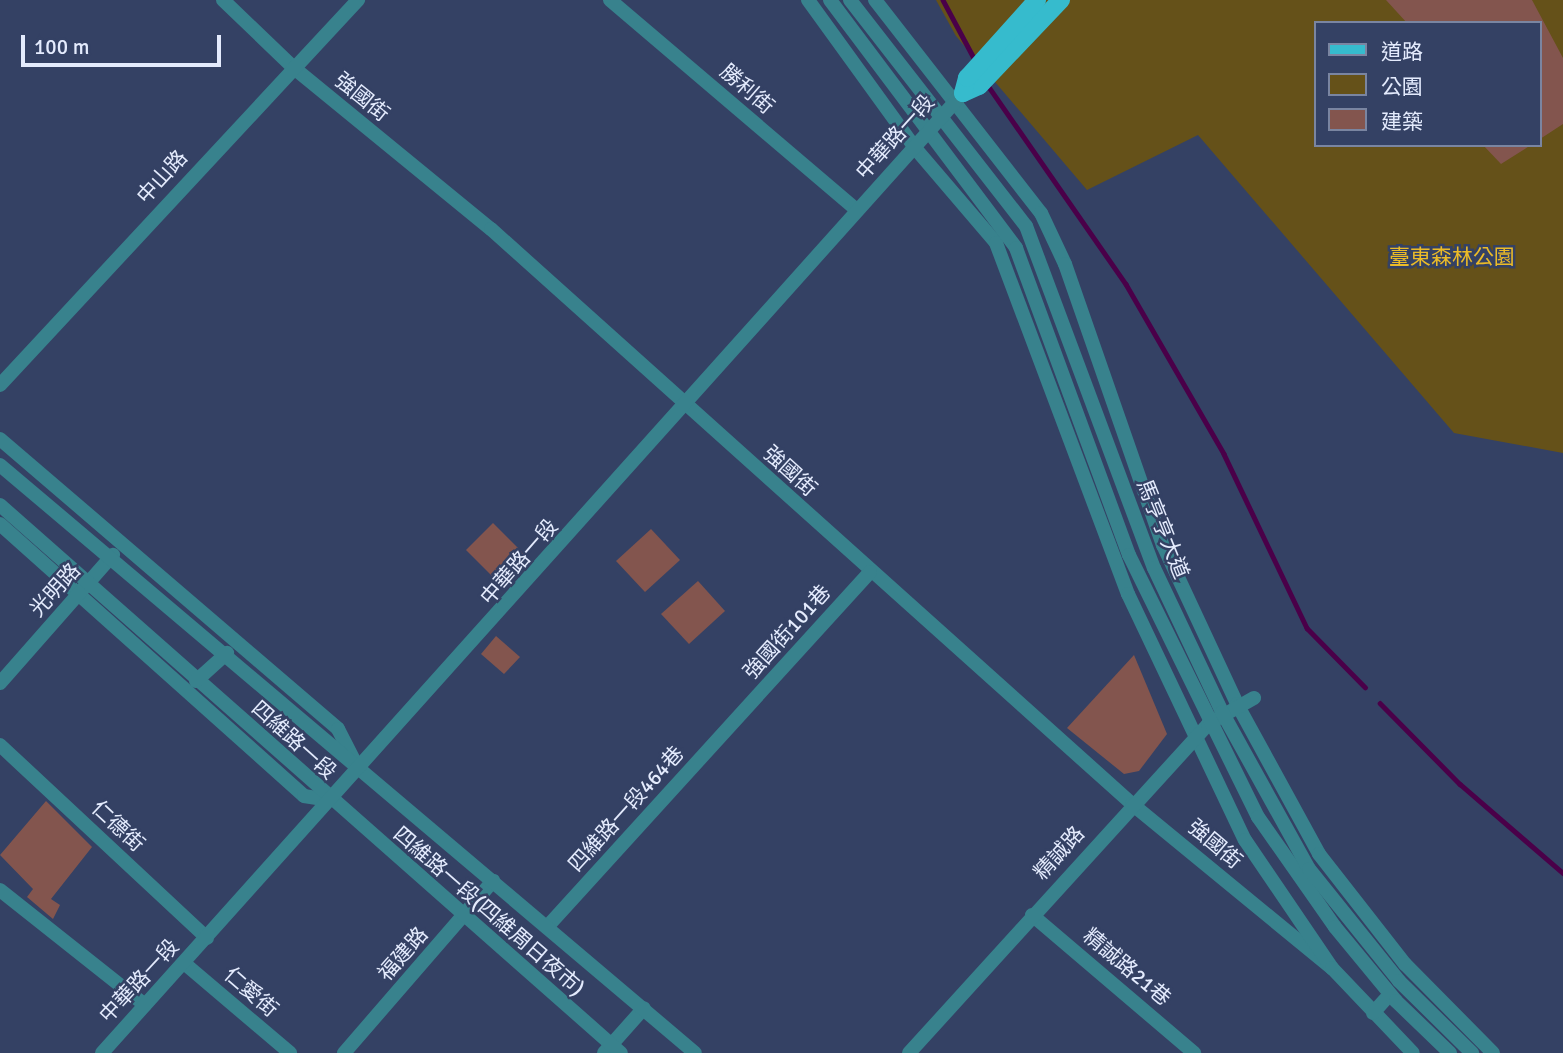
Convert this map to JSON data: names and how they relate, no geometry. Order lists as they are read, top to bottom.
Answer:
{
  "streets": {
    "street": [
      "勝利街",
      "強國街",
      "中華路一段",
      "中山路",
      "馬亨亨大道",
      "光明路",
      "強國街101巷",
      "四維路一段",
      "四維路一段464巷",
      "仁德街",
      "精誠路",
      "四維路一段(四維周日夜市)",
      "福建路",
      "精誠路21巷",
      "仁愛街"
    ]
  },
  "crossings": [
    ["勝利街", "中華路一段"],
    ["強國街", "中華路一段"],
    ["強國街", "中山路"],
    ["強國街", "馬亨亨大道"],
    ["強國街", "強國街101巷"],
    ["強國街", "精誠路"],
    ["中華路一段", "馬亨亨大道"],
    ["中華路一段", "四維路一段"],
    ["中華路一段", "仁德街"],
    ["中華路一段", "四維路一段(四維周日夜市)"],
    ["中華路一段", "仁愛街"],
    ["馬亨亨大道", "精誠路"],
    ["光明路", "四維路一段"],
    ["強國街101巷", "四維路一段464巷"],
    ["四維路一段", "四維路一段464巷"],
    ["四維路一段", "四維路一段(四維周日夜市)"],
    ["四維路一段", "福建路"],
    ["精誠路", "精誠路21巷"],
    ["四維路一段(四維周日夜市)", "福建路"]
  ],
  "parks": ["臺東森林公園"],
  "legend": ["道路", "公園", "建築"],
  "scale_bar": "100 m"
}
